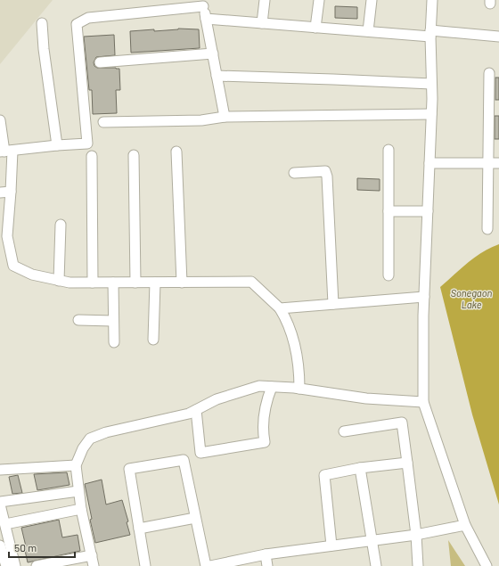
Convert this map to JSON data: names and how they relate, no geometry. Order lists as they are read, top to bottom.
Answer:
{
  "water": ["Sonegaon Lake"],
  "scale_bar": "50 m"
}
